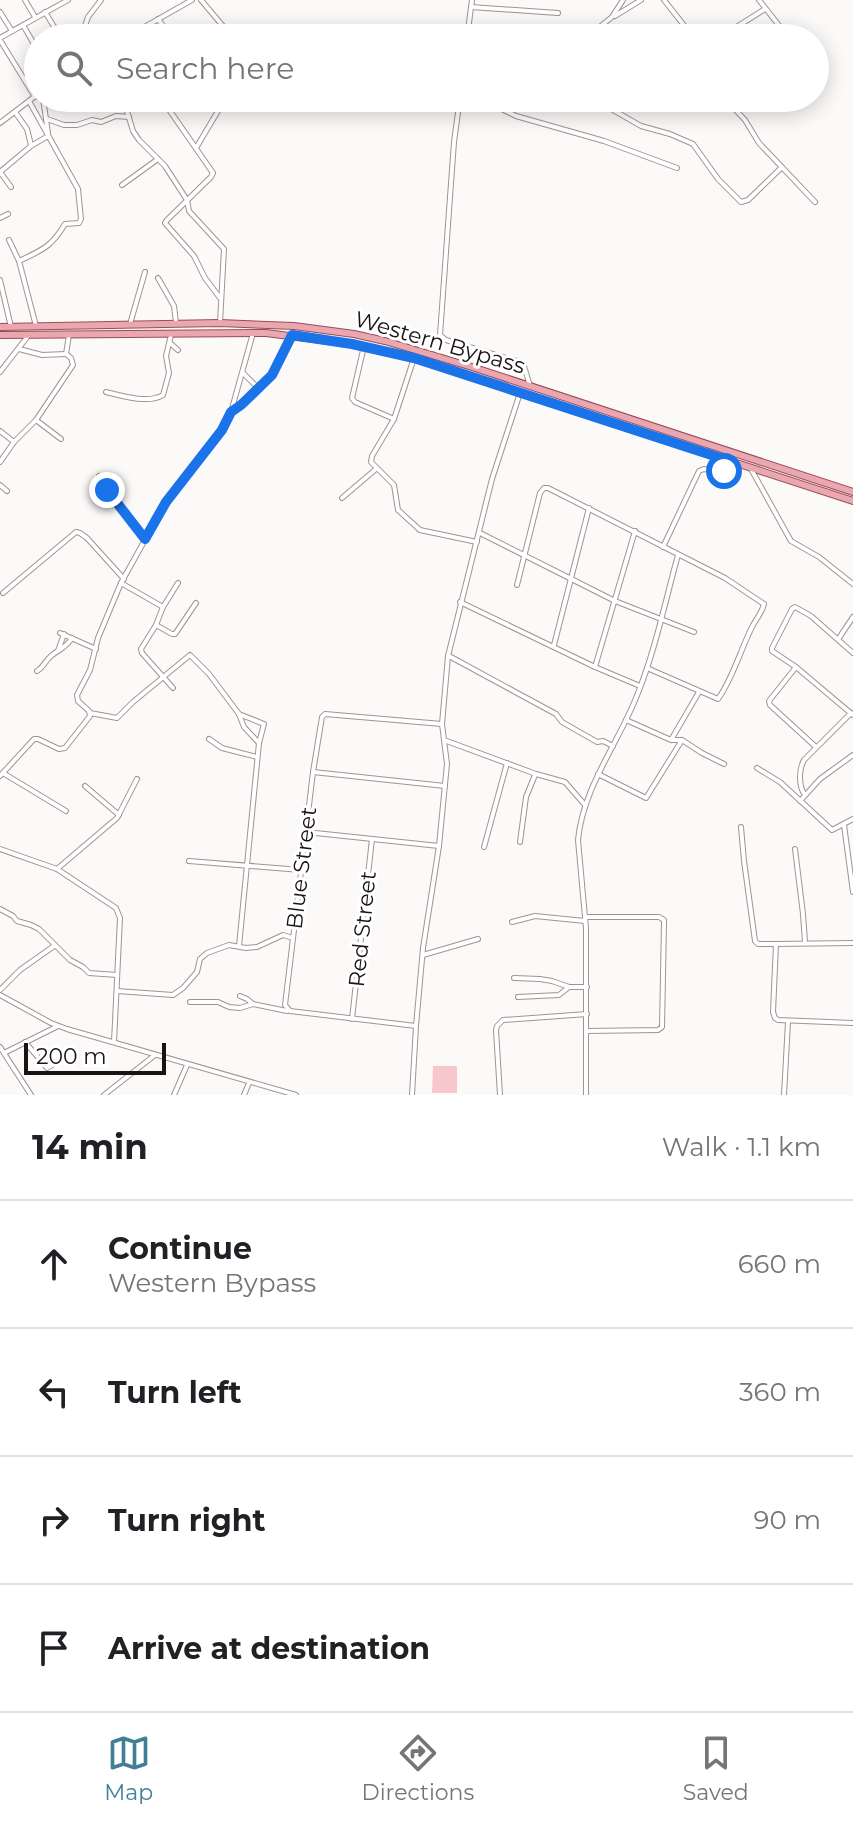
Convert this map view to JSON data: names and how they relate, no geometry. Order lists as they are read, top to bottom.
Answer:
{
  "streets": {
    "main road": ["Western Bypass"],
    "street": ["Blue Street", "Red Street"]
  },
  "scale_bar": "200 m",
  "page": {
    "search": "Search here",
    "scale": "200 m",
    "heading": ["14 min", "Walk · 1.1 km"],
    "list": [
      ["Continue", "Western Bypass", "660 m"],
      ["Turn left", "360 m"],
      ["Turn right", "90 m"],
      "Arrive at destination"
    ],
    "nav": ["Map", "Directions", "Saved"]
  }
}
